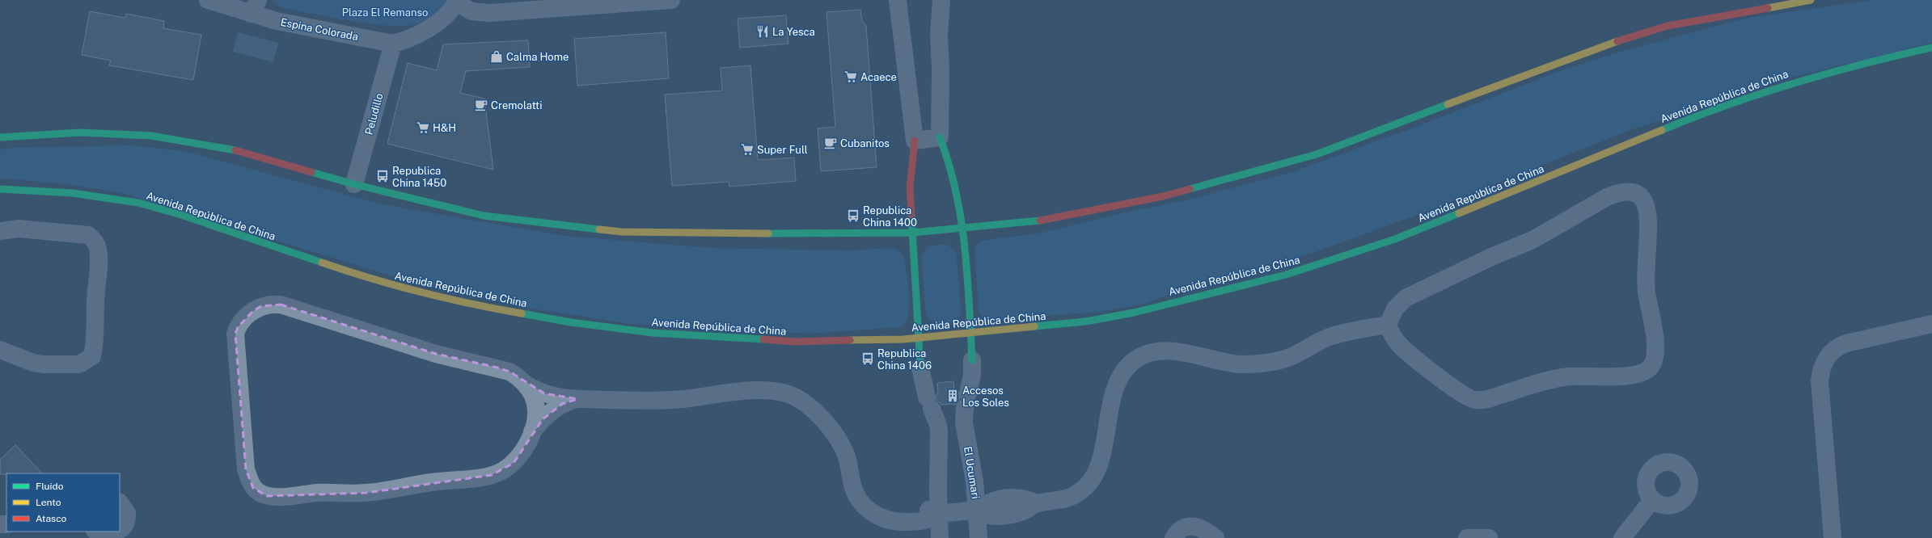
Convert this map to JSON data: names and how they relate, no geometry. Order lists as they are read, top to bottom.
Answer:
{
  "streets": {
    "main road": ["Avenida República de China"],
    "street": ["Espina Colorada", "Peludillo", "El Ucumari"]
  },
  "crossings": [
    ["Espina Colorada", "Peludillo"]
  ],
  "parks": ["Plaza El Remanso"],
  "places": {
    "restaurant": ["La Yesca"],
    "shop": ["Calma Home"],
    "supermarket": ["Acaece", "H&H", "Super Full"],
    "cafe": ["Cremolatti", "Cubanitos"],
    "bus stop": ["Republica China 1450", "Republica China 1400", "Republica China 1406"],
    "building": ["Accesos Los Soles"]
  },
  "legend": ["Fluido", "Lento", "Atasco"]
}
